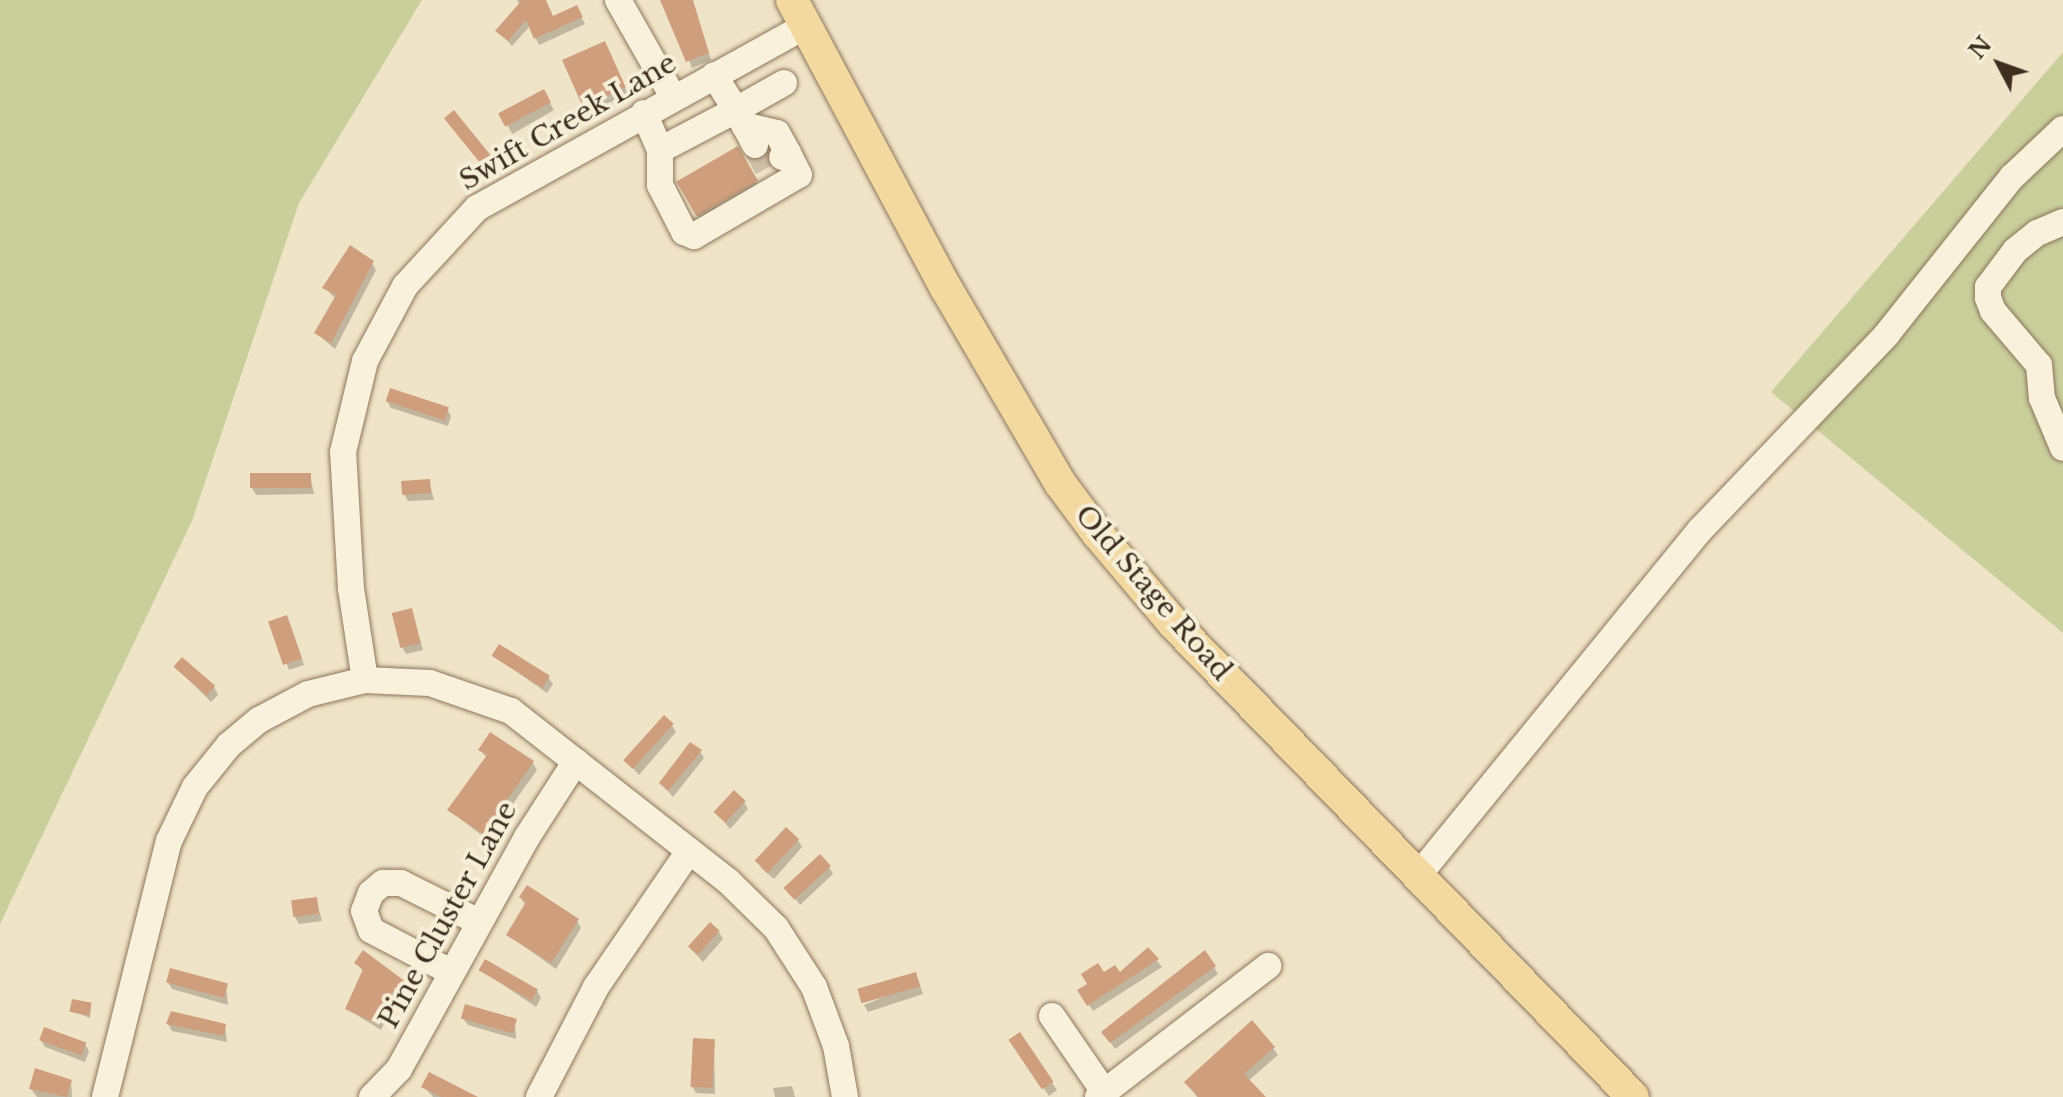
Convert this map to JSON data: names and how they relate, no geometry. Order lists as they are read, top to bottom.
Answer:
{
  "streets": {
    "main road": ["Old Stage Road"],
    "street": ["Swift Creek Lane", "Pine Cluster Lane"]
  },
  "crossings": [
    ["Swift Creek Lane", "Old Stage Road"]
  ],
  "north": "top left"
}
